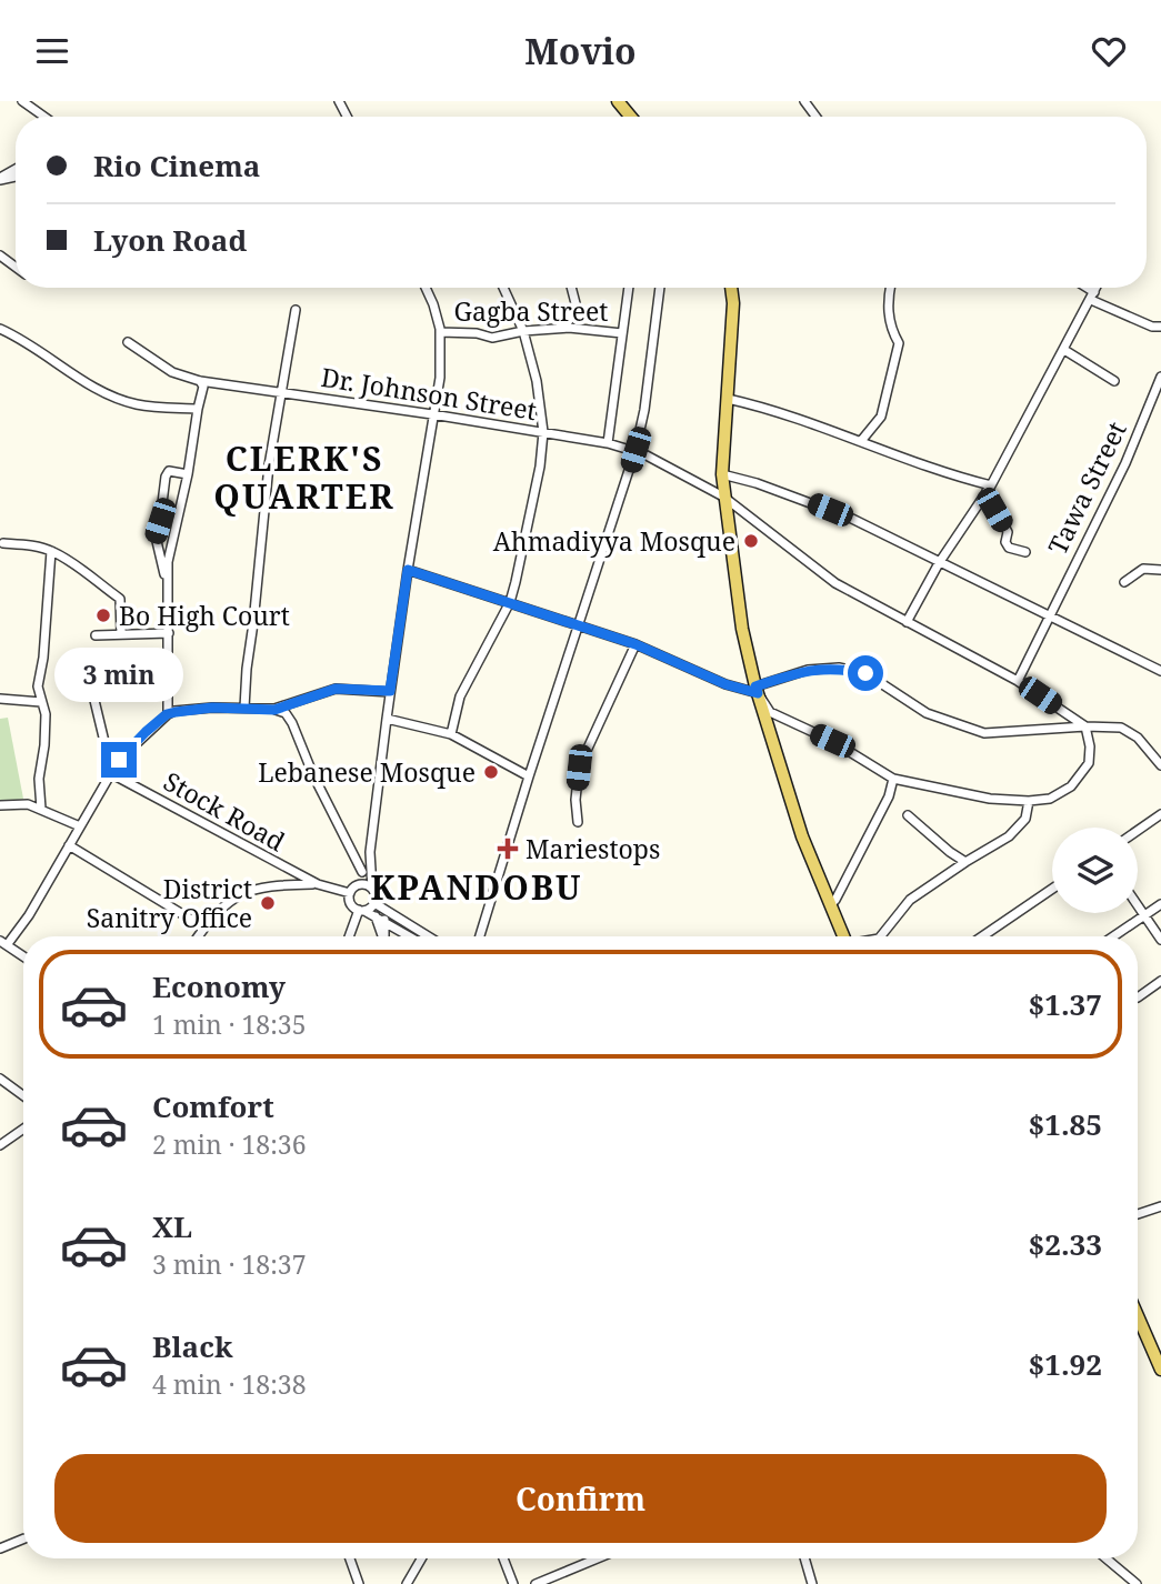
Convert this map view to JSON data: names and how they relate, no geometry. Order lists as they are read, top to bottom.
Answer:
{
  "streets": {
    "street": [
      "Gagba Street",
      "Dr. Johnson Street",
      "Tawa Street",
      "Stock Road"
    ]
  },
  "crossings": [
    ["Dr. Johnson Street", "Tawa Street"]
  ],
  "districts": ["CLERK'S QUARTER", "KPANDOBU"],
  "places": {
    "other": [
      "Ahmadiyya Mosque",
      "Bo High Court",
      "Lebanese Mosque",
      "District Sanitry Office"
    ],
    "health": ["Mariestops"]
  },
  "page": {
    "header": "Movio",
    "banner": ["Rio Cinema", "Lyon Road"],
    "bubble": "3 min",
    "list": [
      {
        "name": "Economy",
        "note": "1 min · 18:35",
        "value": "$1.37"
      },
      {
        "name": "Comfort",
        "note": "2 min · 18:36",
        "value": "$1.85"
      },
      {
        "name": "XL",
        "note": "3 min · 18:37",
        "value": "$2.33"
      },
      {
        "name": "Black",
        "note": "4 min · 18:38",
        "value": "$1.92"
      }
    ],
    "buttons": "Confirm"
  }
}
